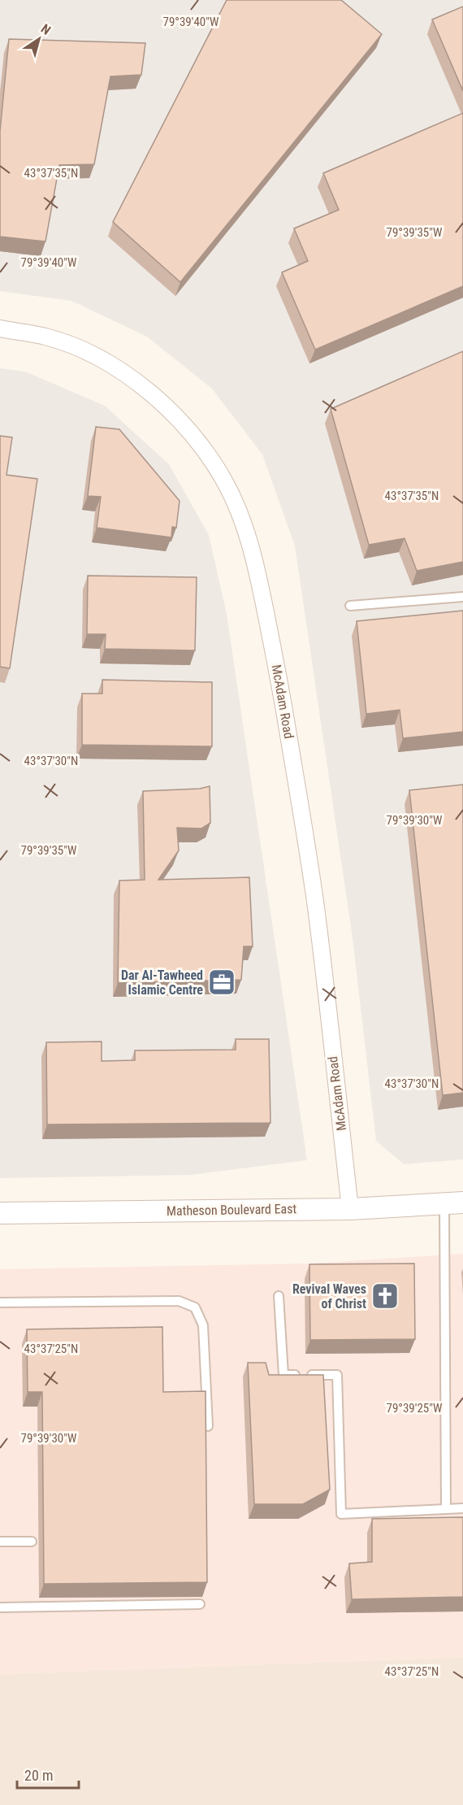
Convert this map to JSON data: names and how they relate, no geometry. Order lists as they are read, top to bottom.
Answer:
{
  "streets": {
    "street": ["McAdam Road", "Matheson Boulevard East"]
  },
  "crossings": [
    ["McAdam Road", "Matheson Boulevard East"]
  ],
  "places": {
    "office": ["Dar Al-Tawheed Islamic Centre"],
    "church": ["Revival Waves of Christ"]
  },
  "scale_bar": "20 m",
  "north": "top right",
  "coordinates": [
    "79°39'40\"W",
    "43°37'35\"N",
    "79°39'35\"W",
    "43°37'30\"N",
    "79°39'30\"W",
    "43°37'25\"N",
    "79°39'25\"W"
  ]
}
